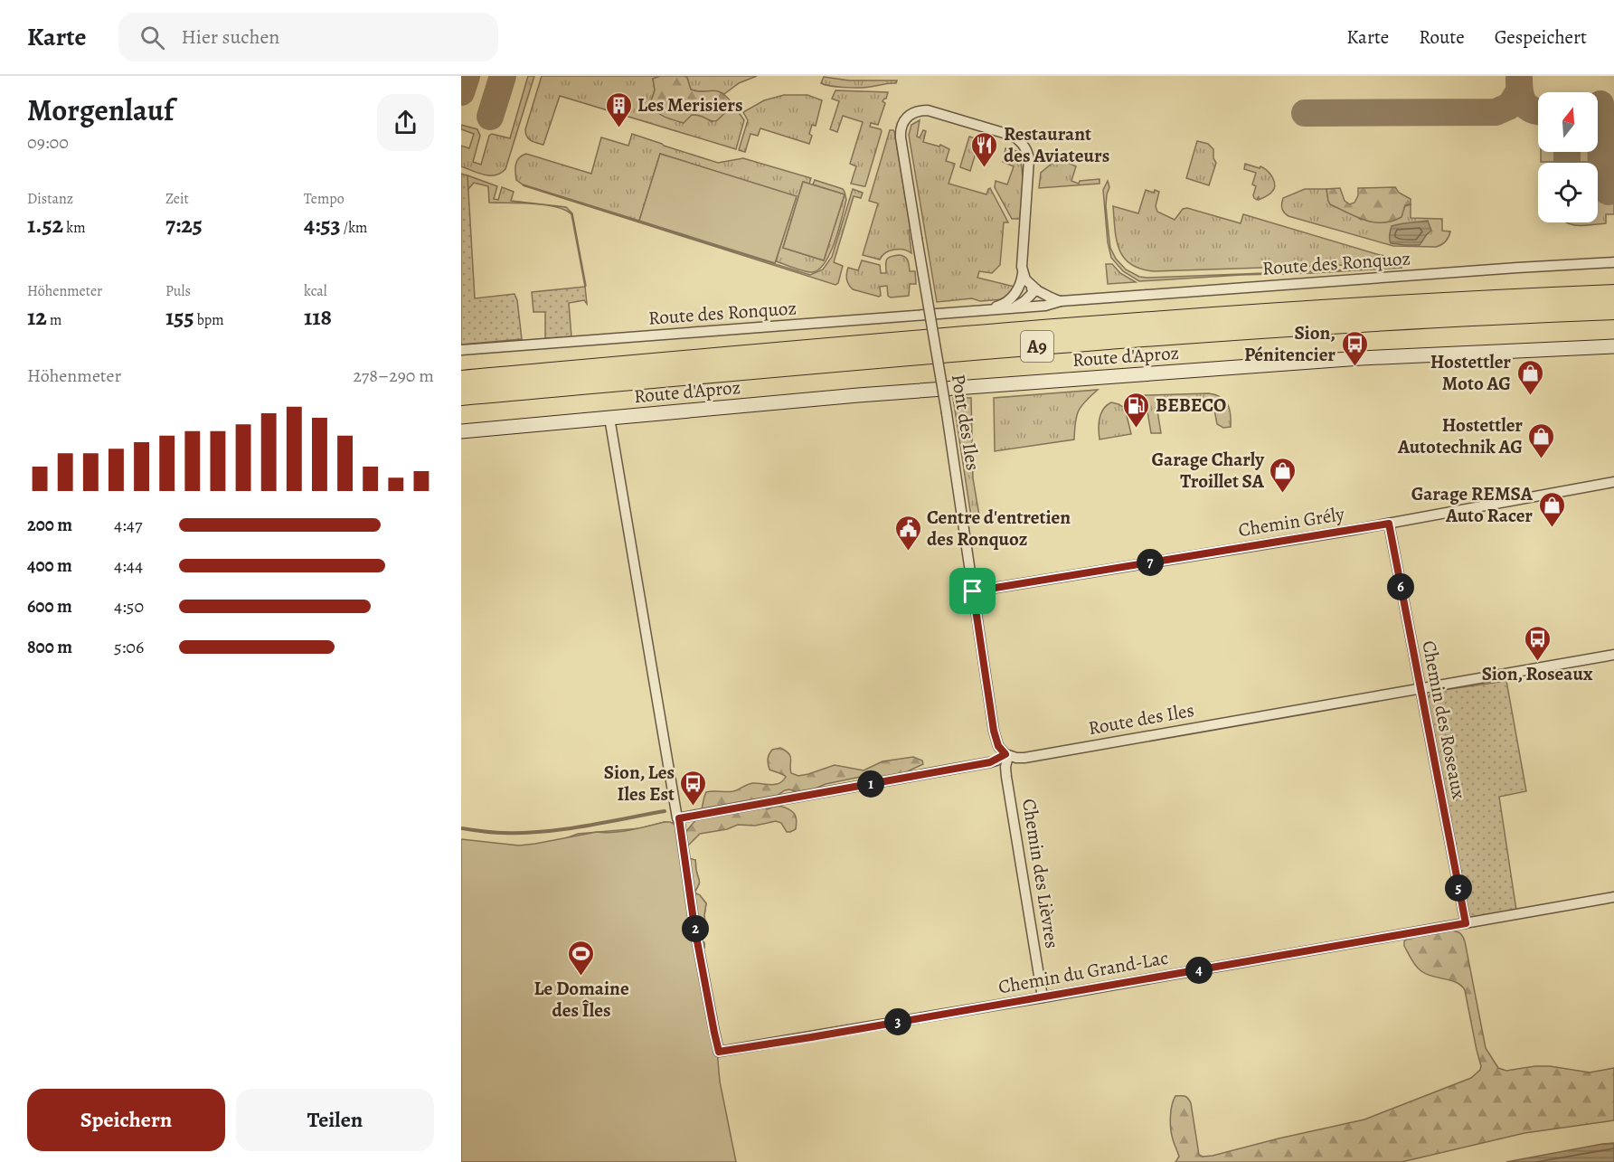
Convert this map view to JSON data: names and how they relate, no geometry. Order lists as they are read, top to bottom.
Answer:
{
  "streets": {
    "highway": ["A9"],
    "street": [
      "Route des Ronquoz",
      "Route d'Aproz",
      "Pont des Iles",
      "Chemin Grély",
      "Route des Iles",
      "Chemin des Roseaux",
      "Chemin des Lièvres",
      "Chemin du Grand-Lac"
    ]
  },
  "crossings": [
    ["Route d'Aproz", "Route des Iles"],
    ["Route d'Aproz", "Chemin du Grand-Lac"],
    ["Pont des Iles", "Chemin Grély"],
    ["Pont des Iles", "Route des Iles"],
    ["Pont des Iles", "Chemin des Lièvres"],
    ["Chemin Grély", "Chemin des Roseaux"],
    ["Route des Iles", "Chemin des Roseaux"],
    ["Route des Iles", "Chemin des Lièvres"],
    ["Chemin des Roseaux", "Chemin du Grand-Lac"],
    ["Chemin des Lièvres", "Chemin du Grand-Lac"]
  ],
  "places": {
    "building": ["Les Merisiers"],
    "restaurant": ["Restaurant des Aviateurs"],
    "bus stop": ["Sion, Pénitencier", "Sion, Roseaux", "Sion, Les Iles Est"],
    "shop": [
      "Hostettler Moto AG",
      "Hostettler Autotechnik AG",
      "Garage Charly Troillet SA",
      "Garage REMSA Auto Racer"
    ],
    "fuel station": ["BEBECO"],
    "public building": ["Centre d'entretien des Ronquoz"],
    "sports": ["Le Domaine des Îles"]
  },
  "north": "top",
  "page": {
    "header": "Karte",
    "search": "Hier suchen",
    "nav": ["Karte", "Route", "Gespeichert"],
    "heading": ["Morgenlauf", "09:00"],
    "stats": [
      ["Distanz", "1.52 km"],
      ["Zeit", "7:25"],
      ["Tempo", "4:53 /km"],
      ["Höhenmeter", "12 m"],
      ["Puls", "155 bpm"],
      ["kcal", "118"]
    ],
    "chart": ["Höhenmeter", "278–290 m"],
    "list": [
      {
        "name": "200 m",
        "note": "4:47"
      },
      {
        "name": "400 m",
        "note": "4:44"
      },
      {
        "name": "600 m",
        "note": "4:50"
      },
      {
        "name": "800 m",
        "note": "5:06"
      }
    ],
    "pins": [
      "7",
      "6",
      "1",
      "5",
      "2",
      "4",
      "3"
    ],
    "buttons": ["Speichern", "Teilen"]
  }
}
